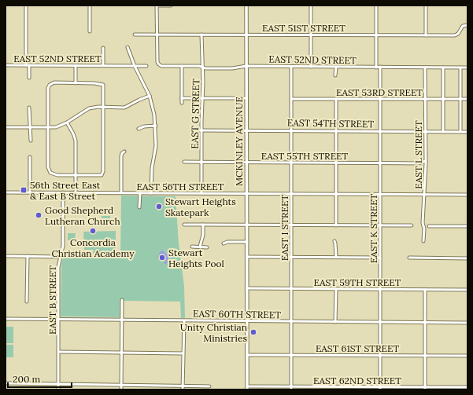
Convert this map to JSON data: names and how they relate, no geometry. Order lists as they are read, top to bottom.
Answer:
{
  "streets": {
    "main road": ["MCKINLEY AVENUE"],
    "street": [
      "EAST 51ST STREET",
      "EAST 52ND STREET",
      "EAST 53RD STREET",
      "EAST G STREET",
      "EAST 54TH STREET",
      "EAST L STREET",
      "EAST 55TH STREET",
      "EAST 56TH STREET",
      "EAST I STREET",
      "EAST K STREET",
      "EAST 59TH STREET",
      "EAST B STREET",
      "EAST 60TH STREET",
      "EAST 61ST STREET",
      "EAST 62ND STREET"
    ]
  },
  "crossings": [
    ["EAST 51ST STREET", "EAST 52ND STREET"],
    ["EAST 51ST STREET", "EAST G STREET"],
    ["EAST 51ST STREET", "MCKINLEY AVENUE"],
    ["EAST 52ND STREET", "EAST G STREET"],
    ["EAST 52ND STREET", "MCKINLEY AVENUE"],
    ["EAST 52ND STREET", "EAST L STREET"],
    ["EAST 52ND STREET", "EAST I STREET"],
    ["EAST 52ND STREET", "EAST K STREET"],
    ["EAST 53RD STREET", "EAST L STREET"],
    ["EAST 53RD STREET", "EAST I STREET"],
    ["EAST 53RD STREET", "EAST K STREET"],
    ["EAST G STREET", "EAST 54TH STREET"],
    ["EAST G STREET", "EAST 55TH STREET"],
    ["EAST G STREET", "EAST 56TH STREET"],
    ["EAST 54TH STREET", "MCKINLEY AVENUE"],
    ["EAST 54TH STREET", "EAST L STREET"],
    ["EAST 54TH STREET", "EAST I STREET"],
    ["EAST 54TH STREET", "EAST K STREET"],
    ["MCKINLEY AVENUE", "EAST 55TH STREET"],
    ["MCKINLEY AVENUE", "EAST 56TH STREET"],
    ["MCKINLEY AVENUE", "EAST 59TH STREET"],
    ["MCKINLEY AVENUE", "EAST 60TH STREET"],
    ["MCKINLEY AVENUE", "EAST 61ST STREET"],
    ["MCKINLEY AVENUE", "EAST 62ND STREET"],
    ["EAST L STREET", "EAST 55TH STREET"],
    ["EAST L STREET", "EAST 56TH STREET"],
    ["EAST 55TH STREET", "EAST I STREET"],
    ["EAST 55TH STREET", "EAST K STREET"],
    ["EAST 56TH STREET", "EAST I STREET"],
    ["EAST 56TH STREET", "EAST K STREET"],
    ["EAST 56TH STREET", "EAST B STREET"],
    ["EAST I STREET", "EAST 59TH STREET"],
    ["EAST I STREET", "EAST 60TH STREET"],
    ["EAST I STREET", "EAST 61ST STREET"],
    ["EAST I STREET", "EAST 62ND STREET"],
    ["EAST K STREET", "EAST 59TH STREET"],
    ["EAST K STREET", "EAST 60TH STREET"],
    ["EAST K STREET", "EAST 61ST STREET"],
    ["EAST K STREET", "EAST 62ND STREET"],
    ["EAST B STREET", "EAST 60TH STREET"]
  ],
  "places": {
    "transit": ["56th Street East & East B Street"],
    "other": [
      "Stewart Heights Skatepark",
      "Good Shepherd Lutheran Church",
      "Concordia Christian Academy",
      "Stewart Heights Pool",
      "Unity Christian Ministries"
    ]
  },
  "scale_bar": "200 m"
}
